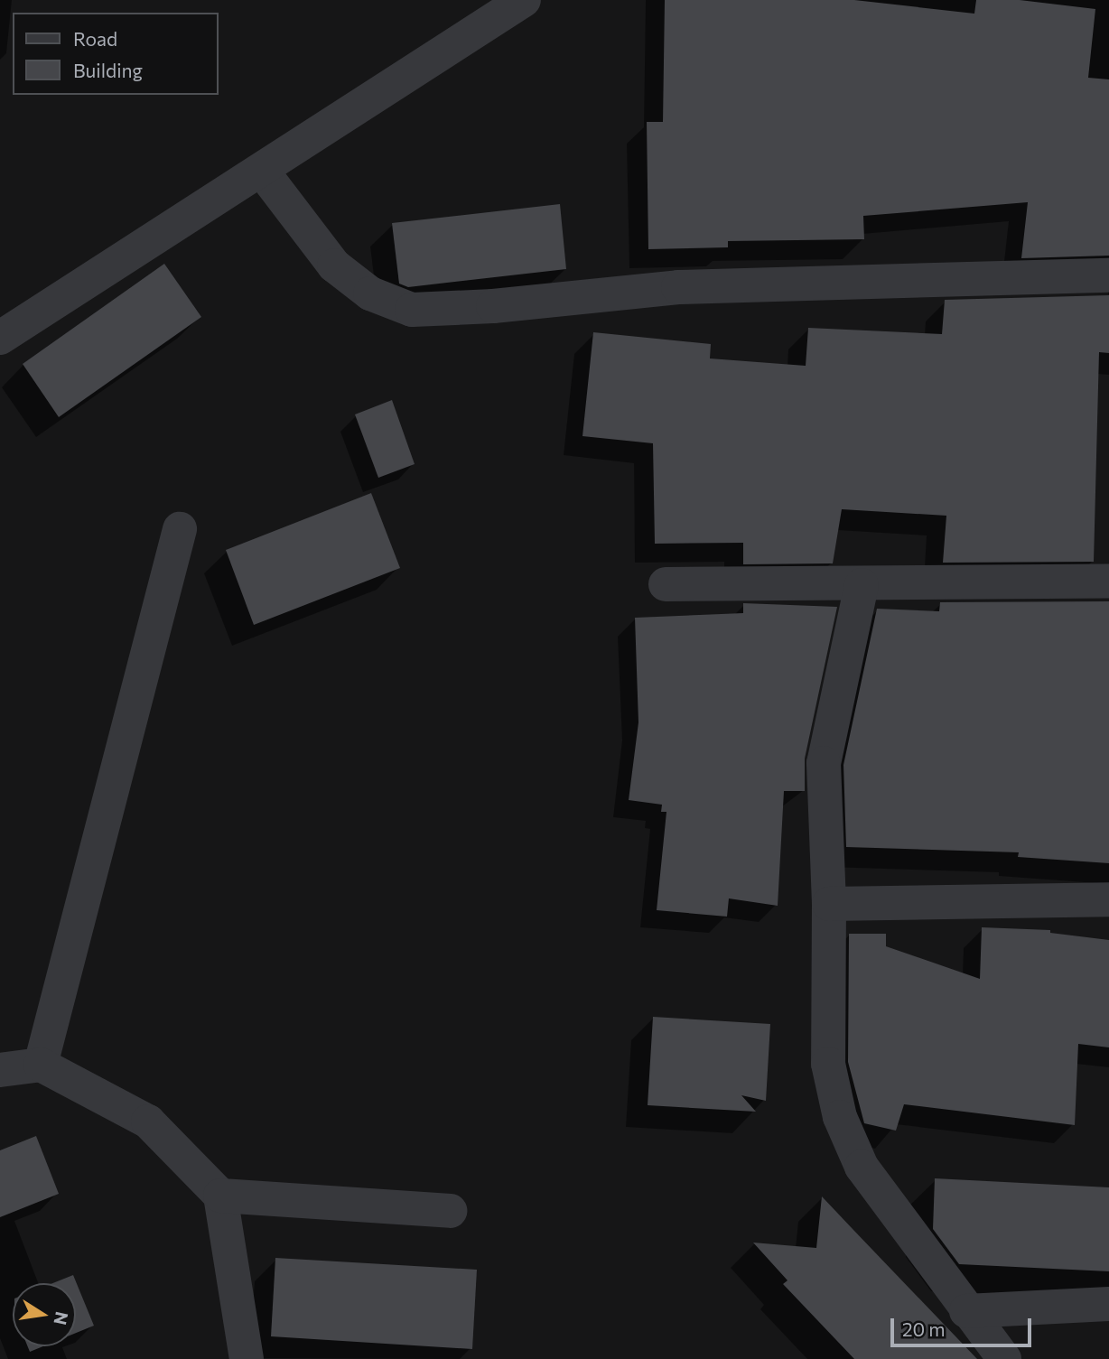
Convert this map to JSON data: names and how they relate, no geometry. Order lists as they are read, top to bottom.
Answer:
{
  "legend": ["Road", "Building"],
  "scale_bar": "20 m",
  "north": "right"
}
